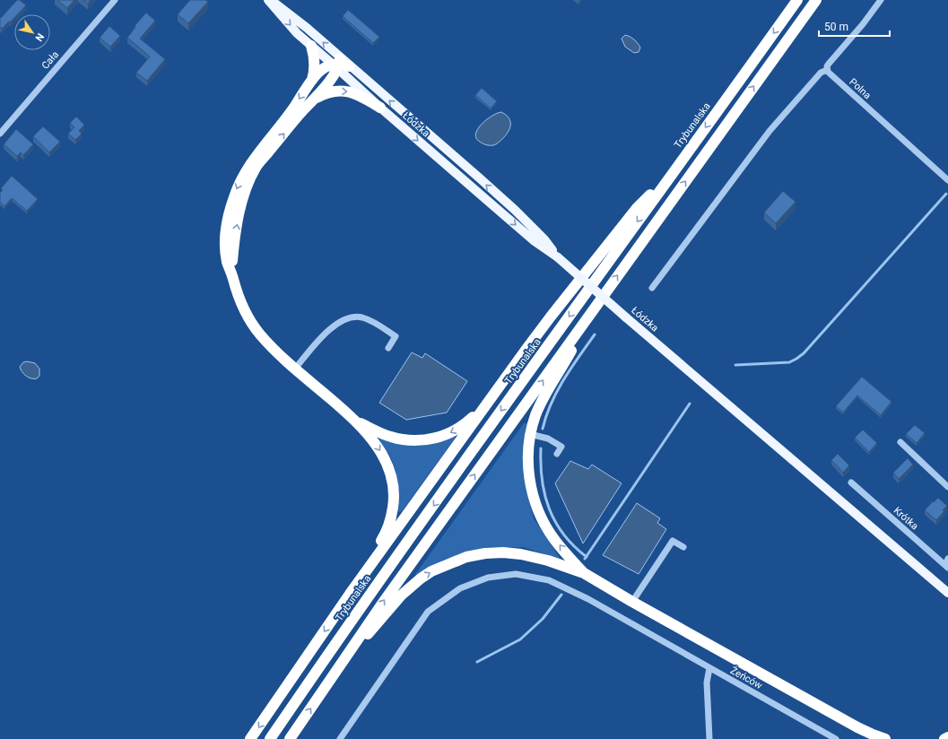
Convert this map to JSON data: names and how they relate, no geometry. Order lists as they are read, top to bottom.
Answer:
{
  "streets": {
    "highway": ["Trybunalska"],
    "main road": ["Łódzka"],
    "street": [
      "Cała",
      "Polna",
      "Krótka",
      "Żeńców"
    ]
  },
  "scale_bar": "50 m",
  "north": "bottom right"
}
